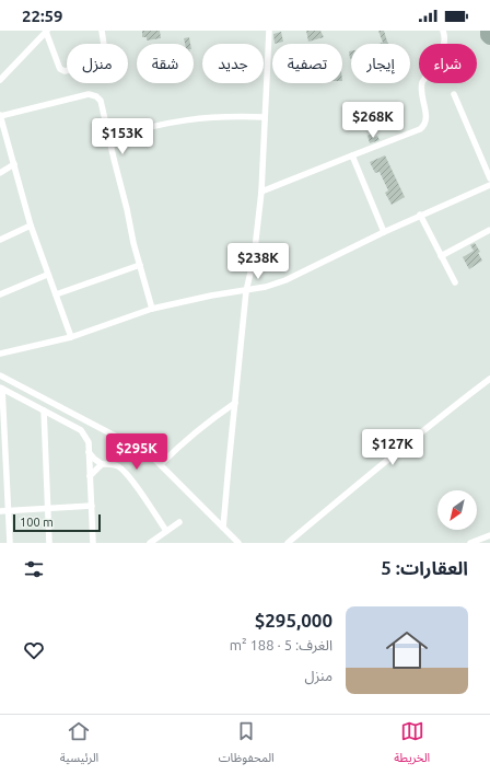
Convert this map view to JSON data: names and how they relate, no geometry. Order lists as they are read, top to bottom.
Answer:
{
  "scale_bar": "100 m",
  "north": "bottom left",
  "page": {
    "status": "22:59",
    "chip": [
      "شراء",
      "إيجار",
      "تصفية",
      "جديد",
      "شقة",
      "منزل"
    ],
    "price": [
      "$268K",
      "$153K",
      "$238K",
      "$127K",
      "$295K"
    ],
    "scale": "100 m",
    "heading": "العقارات: 5",
    "list": [
      {
        "name": "$295,000",
        "note": "الغرف: 5 · 188 m² · منزل"
      }
    ],
    "tabs": ["الخريطة", "المحفوظات", "الرئيسية"]
  }
}
